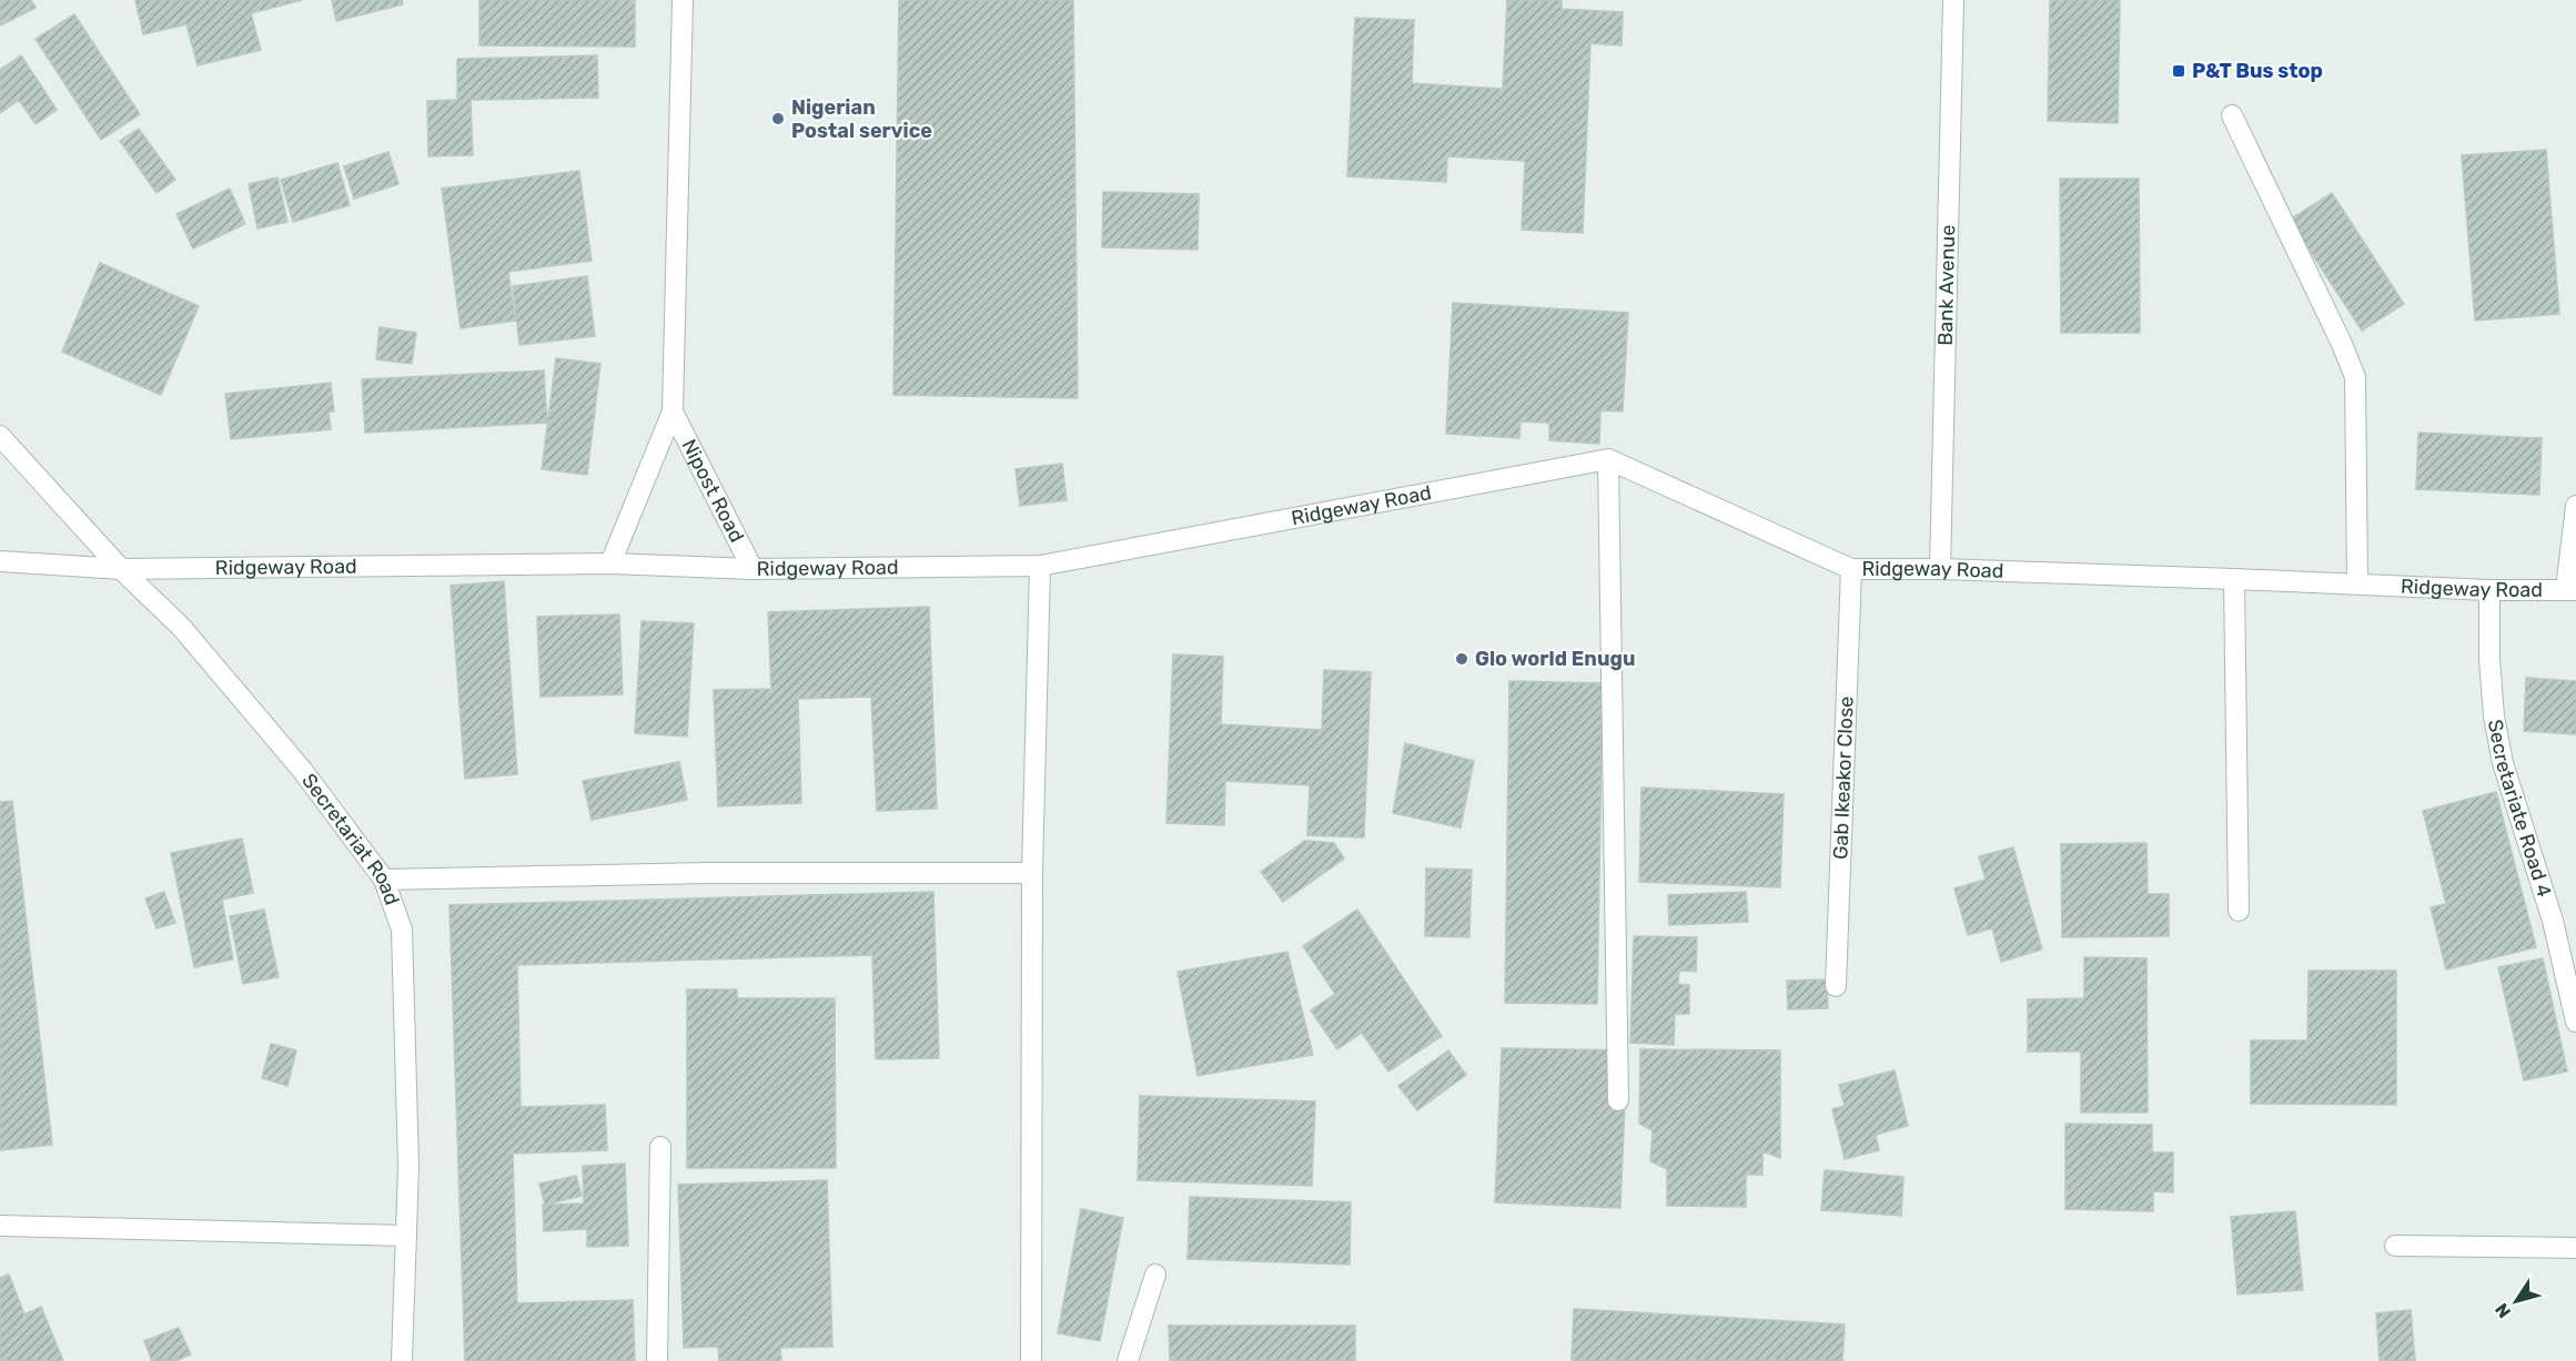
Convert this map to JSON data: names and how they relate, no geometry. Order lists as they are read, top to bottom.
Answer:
{
  "streets": {
    "street": [
      "Bank Avenue",
      "Nipost Road",
      "Ridgeway Road",
      "Gab Ikeakor Close",
      "Secretariate Road 4",
      "Secretariat Road"
    ]
  },
  "crossings": [
    ["Bank Avenue", "Ridgeway Road"],
    ["Nipost Road", "Ridgeway Road"],
    ["Ridgeway Road", "Gab Ikeakor Close"],
    ["Ridgeway Road", "Secretariate Road 4"],
    ["Ridgeway Road", "Secretariat Road"]
  ],
  "places": {
    "transit": ["P&T Bus stop"],
    "other": ["Nigerian Postal service", "Glo world Enugu"]
  },
  "north": "bottom left"
}
